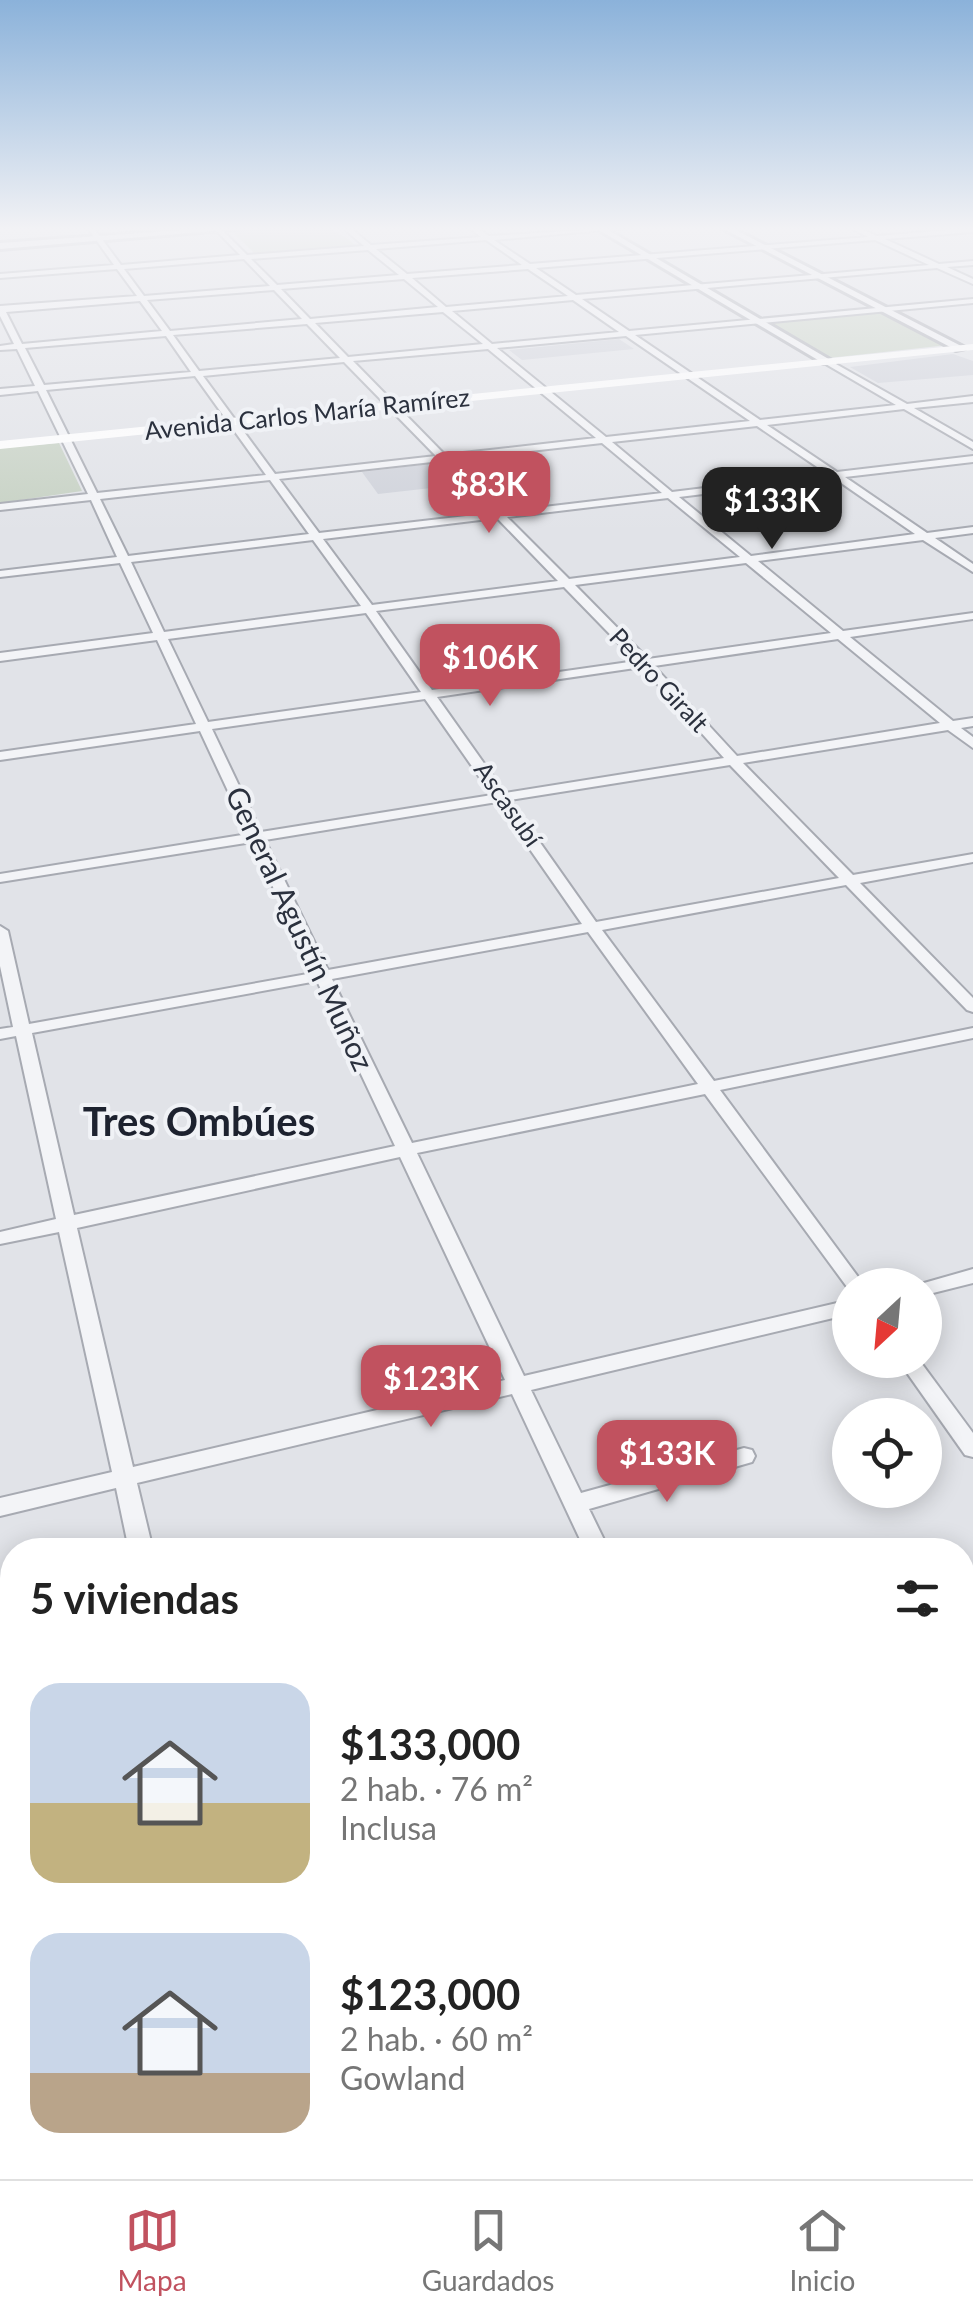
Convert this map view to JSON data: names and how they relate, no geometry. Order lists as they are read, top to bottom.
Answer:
{
  "streets": {
    "main road": ["Avenida Carlos María Ramírez"],
    "street": ["Pedro Giralt", "Ascasubí", "General Agustín Muñoz"]
  },
  "crossings": [
    ["Avenida Carlos María Ramírez", "Pedro Giralt"],
    ["Avenida Carlos María Ramírez", "Ascasubí"],
    ["Avenida Carlos María Ramírez", "General Agustín Muñoz"]
  ],
  "districts": ["Tres Ombúes"],
  "north": "bottom left",
  "page": {
    "price": [
      "$83K",
      "$133K",
      "$106K",
      "$123K",
      "$133K"
    ],
    "heading": "5 viviendas",
    "list": [
      {
        "name": "$133,000",
        "note": "2 hab. · 76 m² · Inclusa"
      },
      {
        "name": "$123,000",
        "note": "2 hab. · 60 m² · Gowland"
      }
    ],
    "tabs": ["Mapa", "Guardados", "Inicio"]
  }
}
